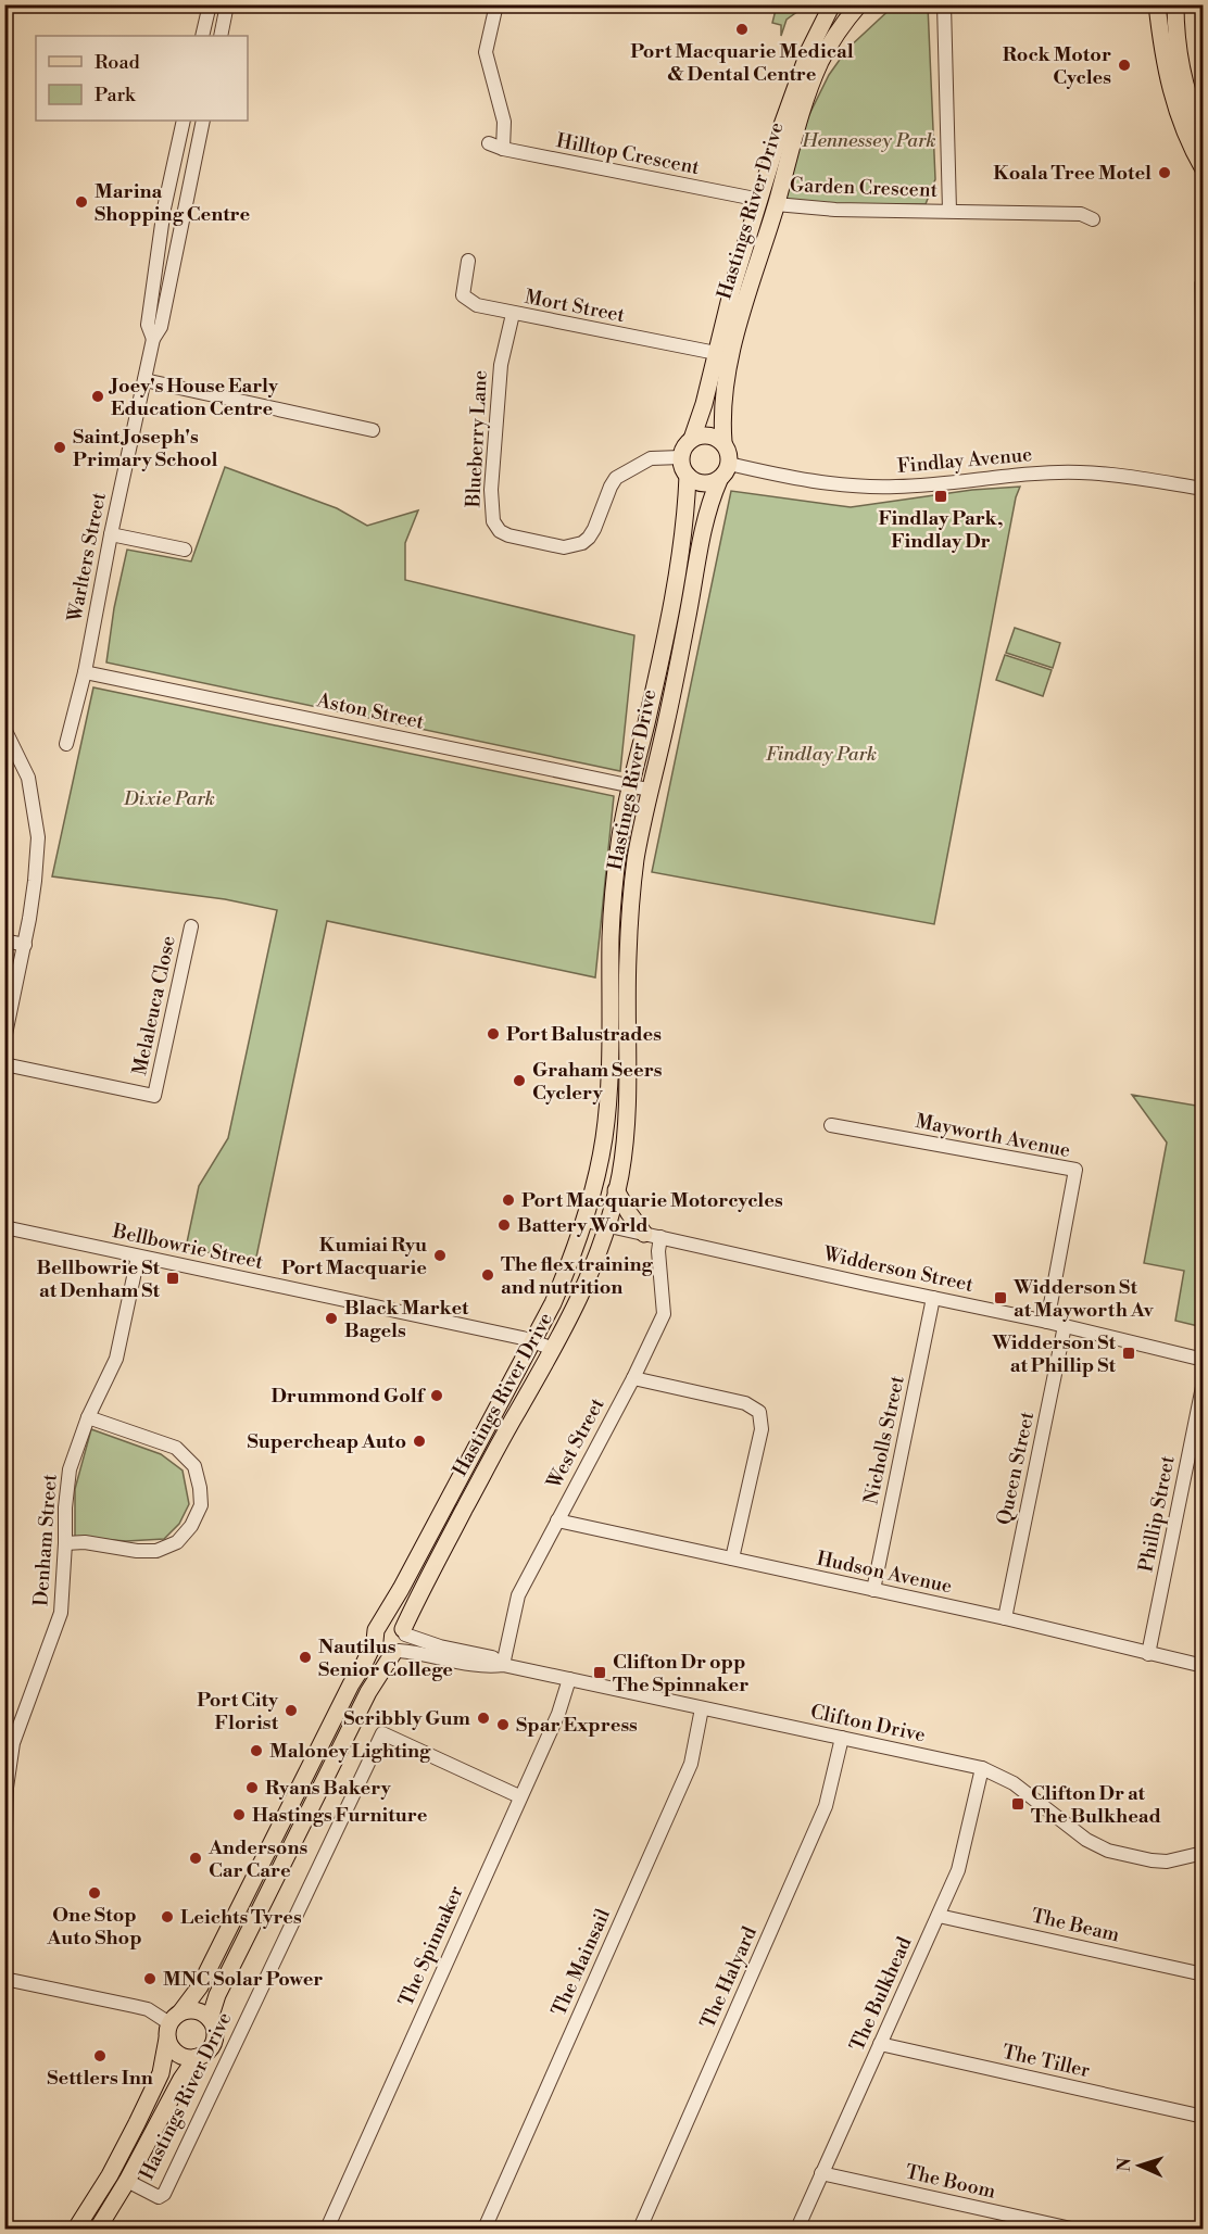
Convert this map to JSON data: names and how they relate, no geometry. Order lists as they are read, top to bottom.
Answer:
{
  "streets": {
    "main road": ["Hastings River Drive"],
    "street": [
      "Hilltop Crescent",
      "Garden Crescent",
      "Mort Street",
      "Blueberry Lane",
      "Findlay Avenue",
      "Warlters Street",
      "Aston Street",
      "Melaleuca Close",
      "Mayworth Avenue",
      "Bellbowrie Street",
      "Widderson Street",
      "Nicholls Street",
      "West Street",
      "Queen Street",
      "Phillip Street",
      "Denham Street",
      "Hudson Avenue",
      "Clifton Drive",
      "The Beam",
      "The Spinnaker",
      "The Mainsail",
      "The Halyard",
      "The Bulkhead",
      "The Tiller",
      "The Boom"
    ]
  },
  "crossings": [
    ["Hilltop Crescent", "Garden Crescent"],
    ["Hilltop Crescent", "Hastings River Drive"],
    ["Garden Crescent", "Hastings River Drive"],
    ["Hastings River Drive", "Mort Street"],
    ["Hastings River Drive", "Blueberry Lane"],
    ["Hastings River Drive", "Findlay Avenue"],
    ["Hastings River Drive", "Aston Street"],
    ["Hastings River Drive", "Bellbowrie Street"],
    ["Hastings River Drive", "Widderson Street"],
    ["Hastings River Drive", "Clifton Drive"],
    ["Hastings River Drive", "The Spinnaker"],
    ["Mort Street", "Blueberry Lane"],
    ["Blueberry Lane", "Findlay Avenue"],
    ["Warlters Street", "Aston Street"],
    ["Mayworth Avenue", "Widderson Street"],
    ["Bellbowrie Street", "Denham Street"],
    ["Widderson Street", "Nicholls Street"],
    ["Widderson Street", "West Street"],
    ["Widderson Street", "Queen Street"],
    ["Nicholls Street", "Hudson Avenue"],
    ["West Street", "Hudson Avenue"],
    ["West Street", "Clifton Drive"],
    ["Queen Street", "Hudson Avenue"],
    ["Phillip Street", "Hudson Avenue"],
    ["Clifton Drive", "The Spinnaker"],
    ["Clifton Drive", "The Mainsail"],
    ["Clifton Drive", "The Halyard"],
    ["Clifton Drive", "The Bulkhead"],
    ["The Beam", "The Bulkhead"],
    ["The Bulkhead", "The Tiller"],
    ["The Bulkhead", "The Boom"]
  ],
  "parks": ["Hennessey Park", "Findlay Park", "Dixie Park"],
  "places": {
    "other": [
      "Port Macquarie Medical & Dental Centre",
      "Rock Motor Cycles",
      "Koala Tree Motel",
      "Marina Shopping Centre",
      "Joey's House Early Education Centre",
      "Saint Joseph's Primary School",
      "Port Balustrades",
      "Graham Seers Cyclery",
      "Port Macquarie Motorcycles",
      "Battery World",
      "Kumiai Ryu Port Macquarie",
      "The flex training and nutrition",
      "Black Market Bagels",
      "Drummond Golf",
      "Supercheap Auto",
      "Nautilus Senior College",
      "Port City Florist",
      "Scribbly Gum",
      "Spar Express",
      "Maloney Lighting",
      "Ryans Bakery",
      "Hastings Furniture",
      "Andersons Car Care",
      "One Stop Auto Shop",
      "Leichts Tyres",
      "MNC Solar Power",
      "Settlers Inn"
    ],
    "transit": [
      "Findlay Park, Findlay Dr",
      "Bellbowrie St at Denham St",
      "Widderson St at Mayworth Av",
      "Widderson St at Phillip St",
      "Clifton Dr opp The Spinnaker",
      "Clifton Dr at The Bulkhead"
    ]
  },
  "legend": ["Road", "Park"],
  "north": "left"
}
